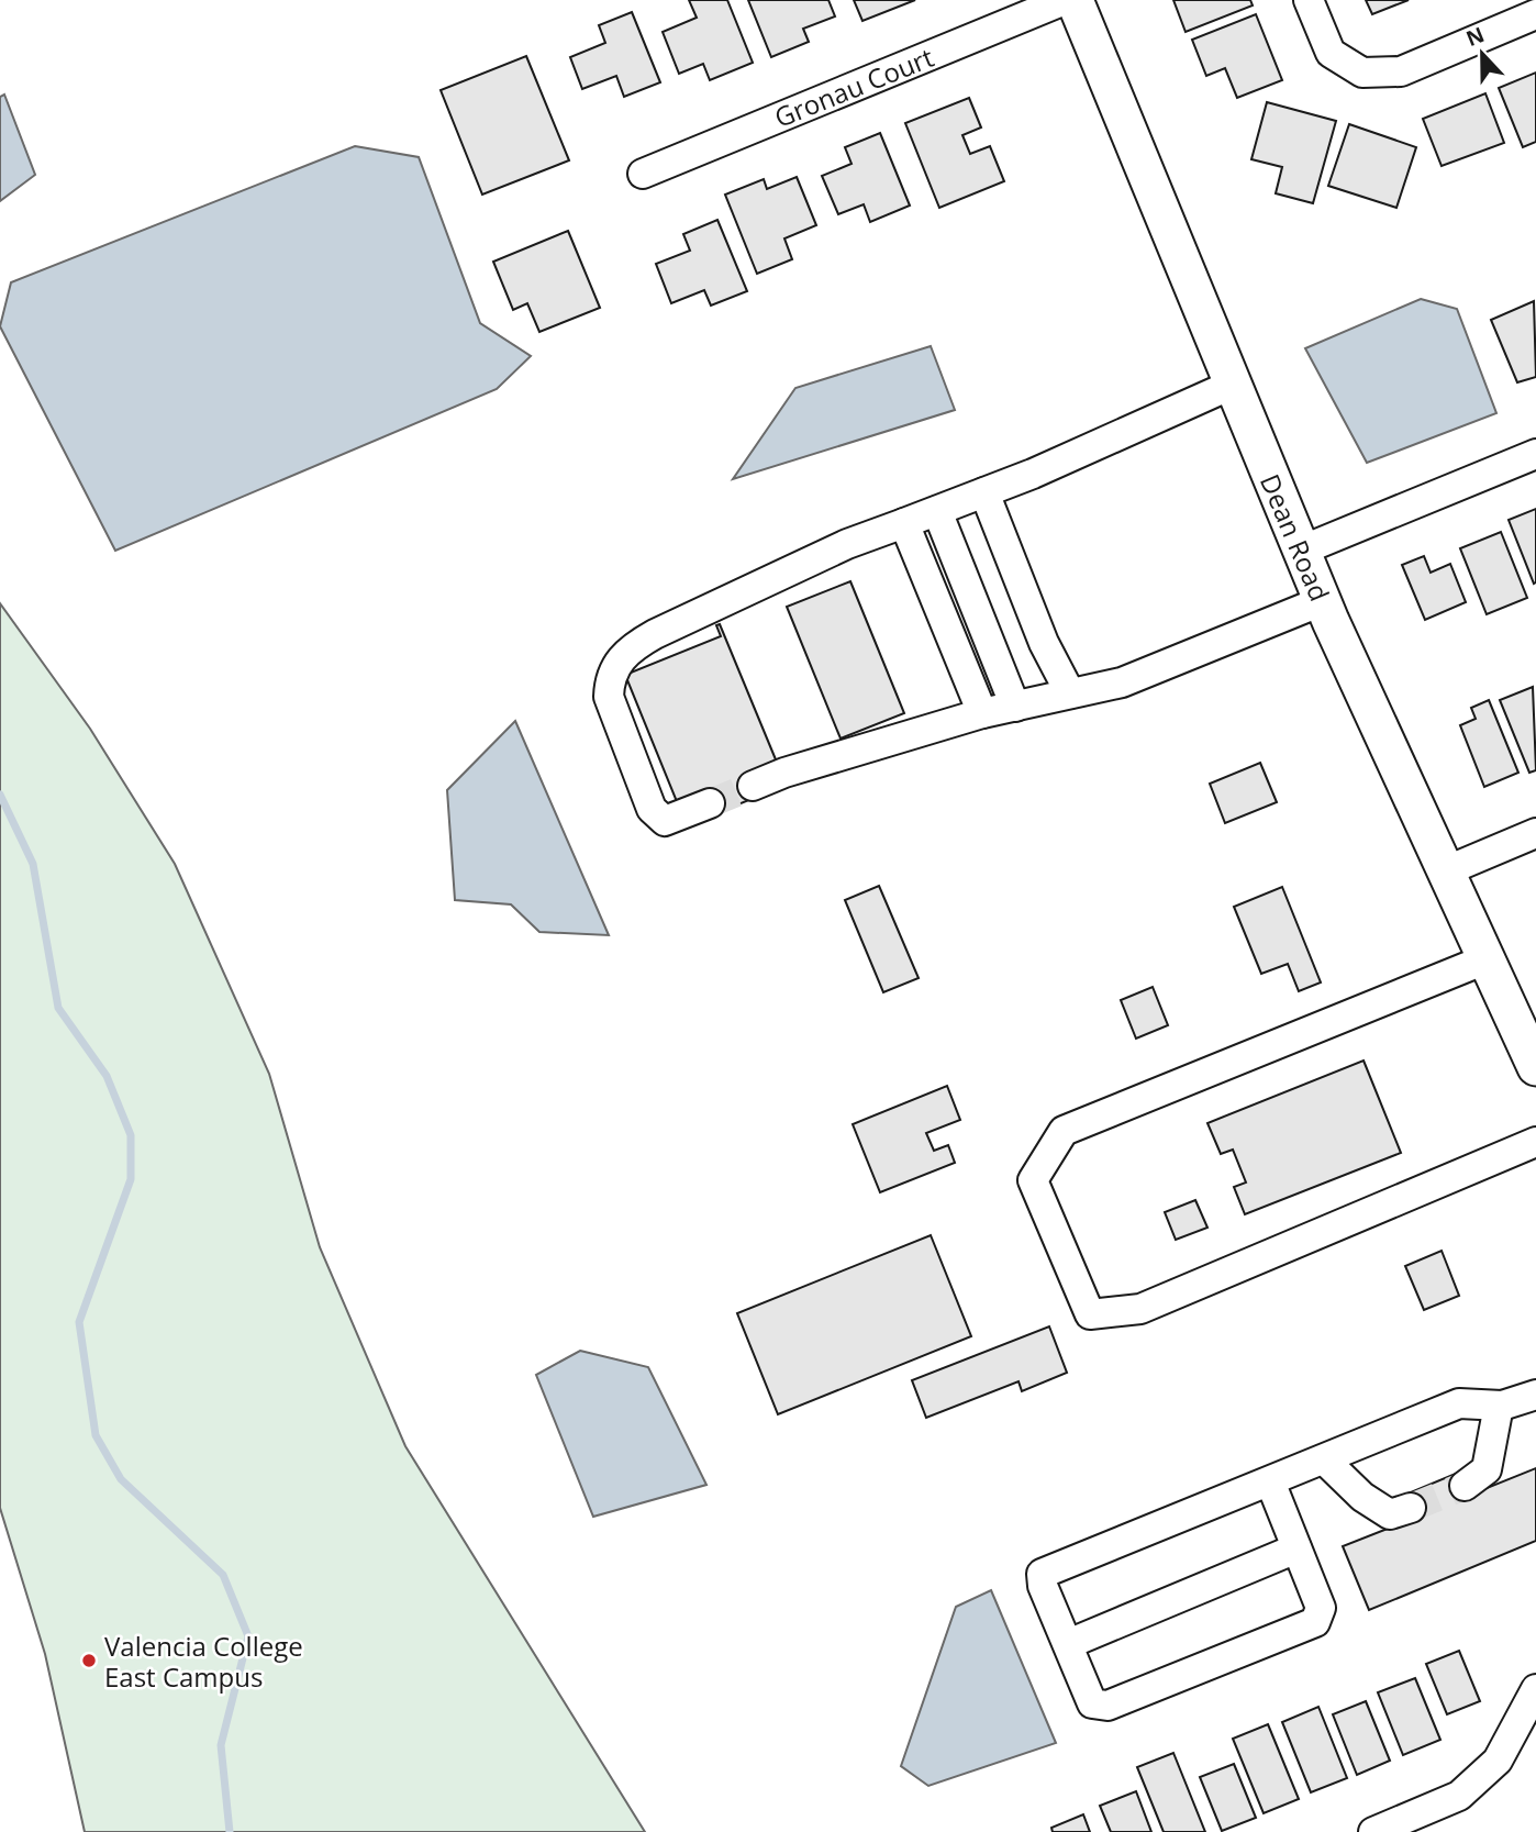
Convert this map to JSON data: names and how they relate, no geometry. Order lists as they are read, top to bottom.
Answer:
{
  "streets": {
    "main road": ["Dean Road"],
    "street": ["Gronau Court"]
  },
  "places": ["Valencia College East Campus"],
  "north": "top"
}
